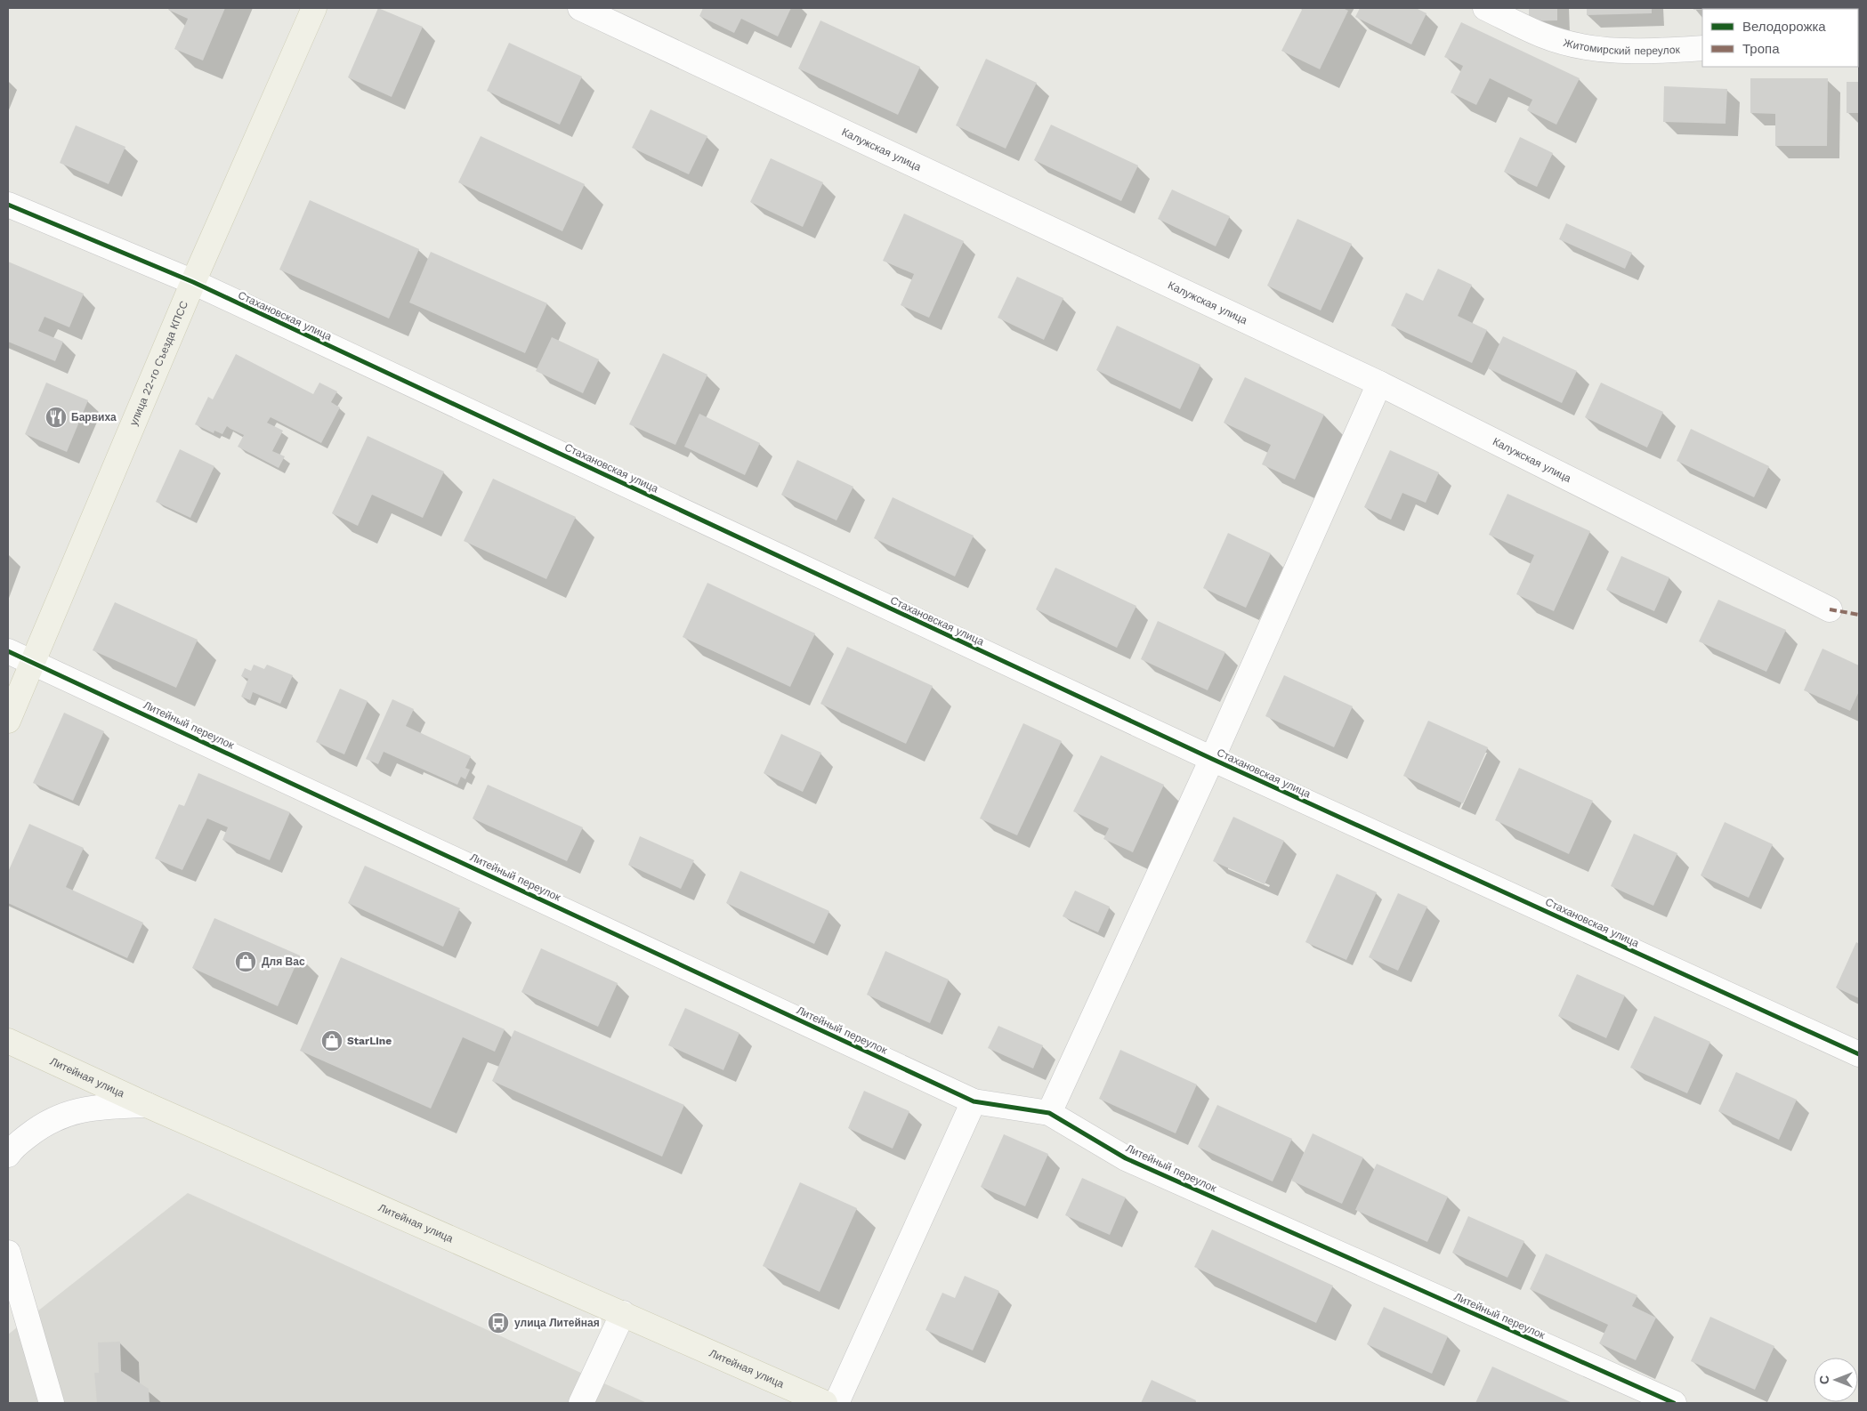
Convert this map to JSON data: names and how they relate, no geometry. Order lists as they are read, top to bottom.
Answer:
{
  "streets": {
    "main road": ["улица 22-го Съезда КПСС", "Литейная улица"],
    "street": [
      "Житомирский переулок",
      "Калужская улица",
      "Стахановская улица",
      "Литейный переулок"
    ]
  },
  "crossings": [
    ["Стахановская улица", "улица 22-го Съезда КПСС"],
    ["улица 22-го Съезда КПСС", "Литейный переулок"]
  ],
  "places": {
    "restaurant": ["Барвиха"],
    "shop": ["Для Вас", "StarLine"],
    "bus stop": ["улица Литейная"]
  },
  "legend": ["Велодорожка", "Тропа"],
  "north": "left"
}
